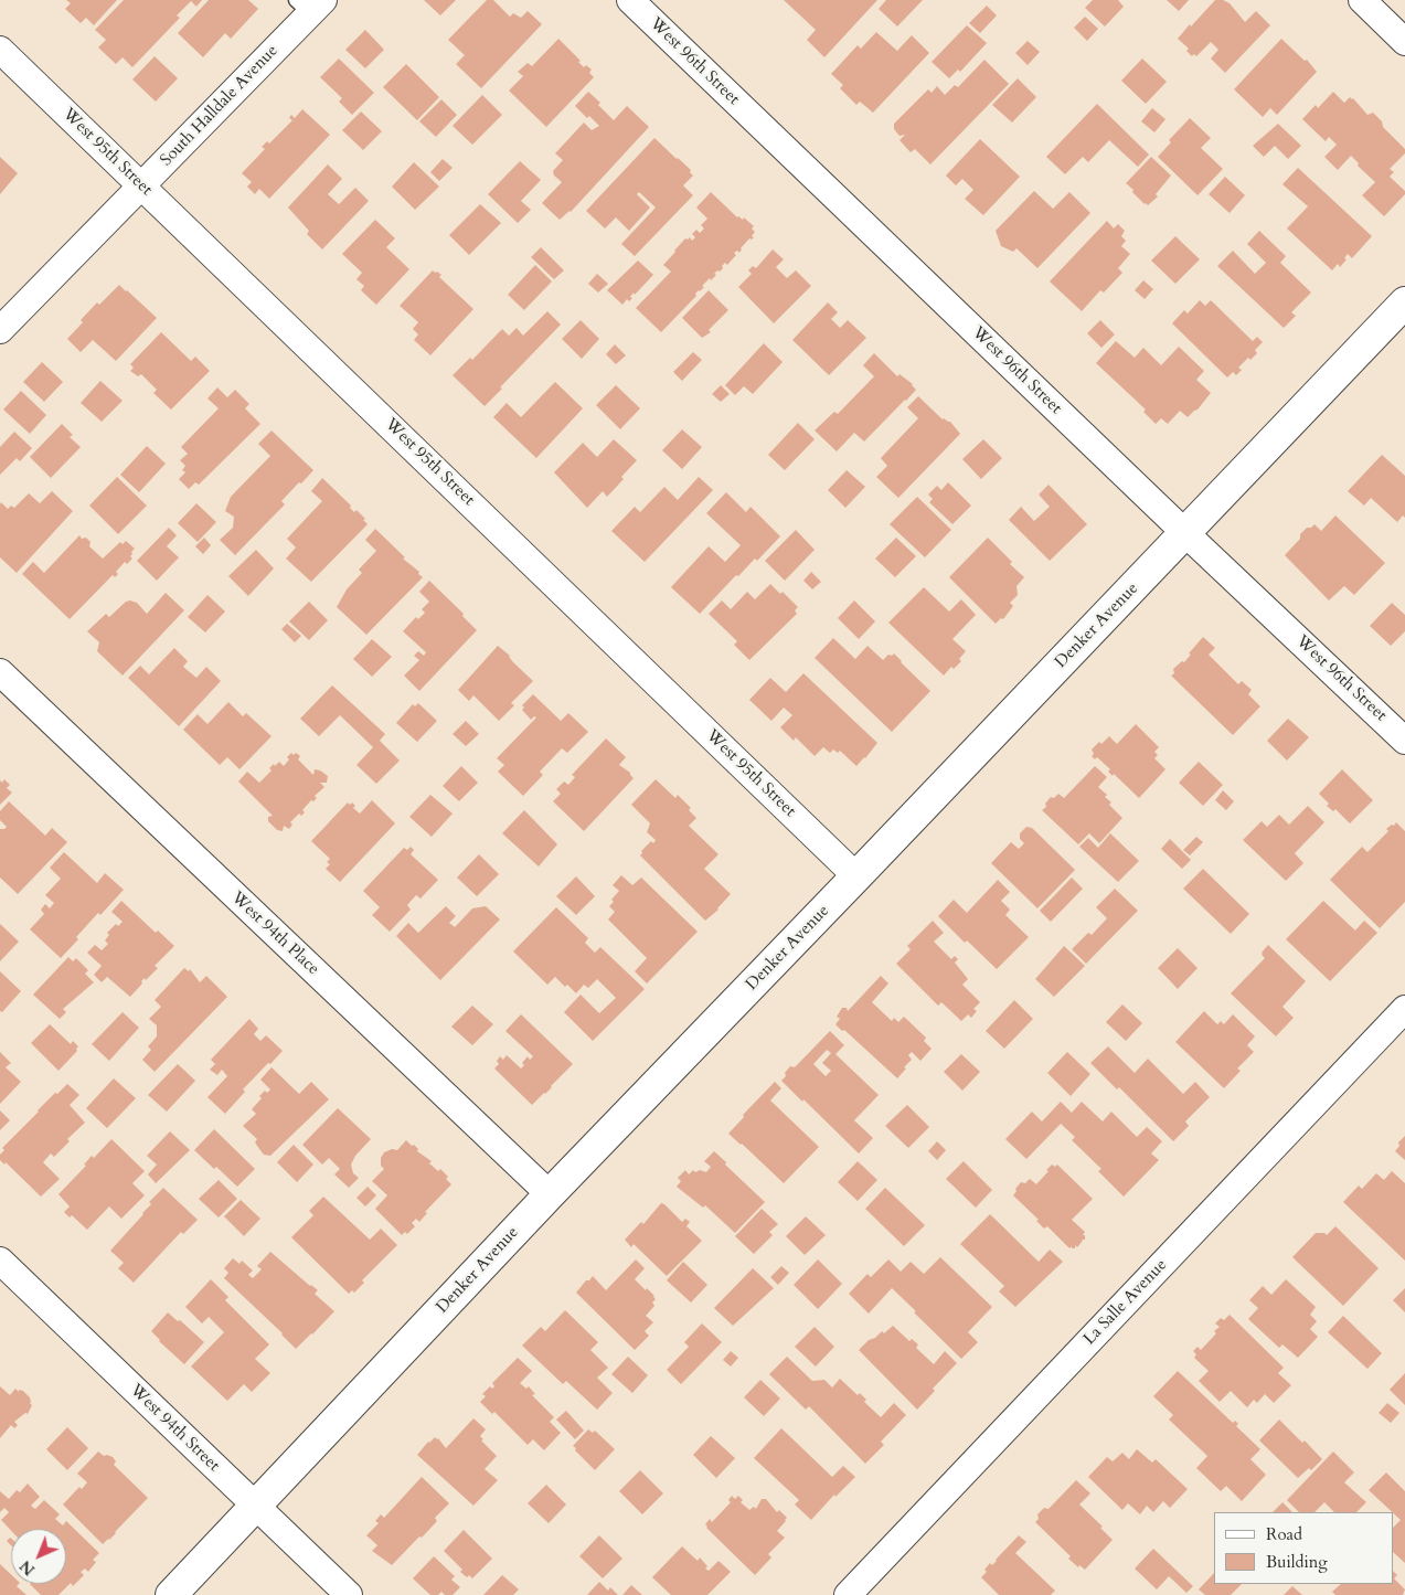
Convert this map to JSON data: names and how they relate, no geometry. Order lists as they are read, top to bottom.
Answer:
{
  "streets": {
    "street": [
      "West 96th Street",
      "South Halldale Avenue",
      "West 95th Street",
      "Denker Avenue",
      "West 94th Place",
      "La Salle Avenue",
      "West 94th Street"
    ]
  },
  "crossings": [
    ["West 96th Street", "Denker Avenue"],
    ["South Halldale Avenue", "West 95th Street"],
    ["West 95th Street", "Denker Avenue"],
    ["Denker Avenue", "West 94th Place"],
    ["Denker Avenue", "West 94th Street"]
  ],
  "legend": ["Road", "Building"],
  "north": "bottom left"
}
